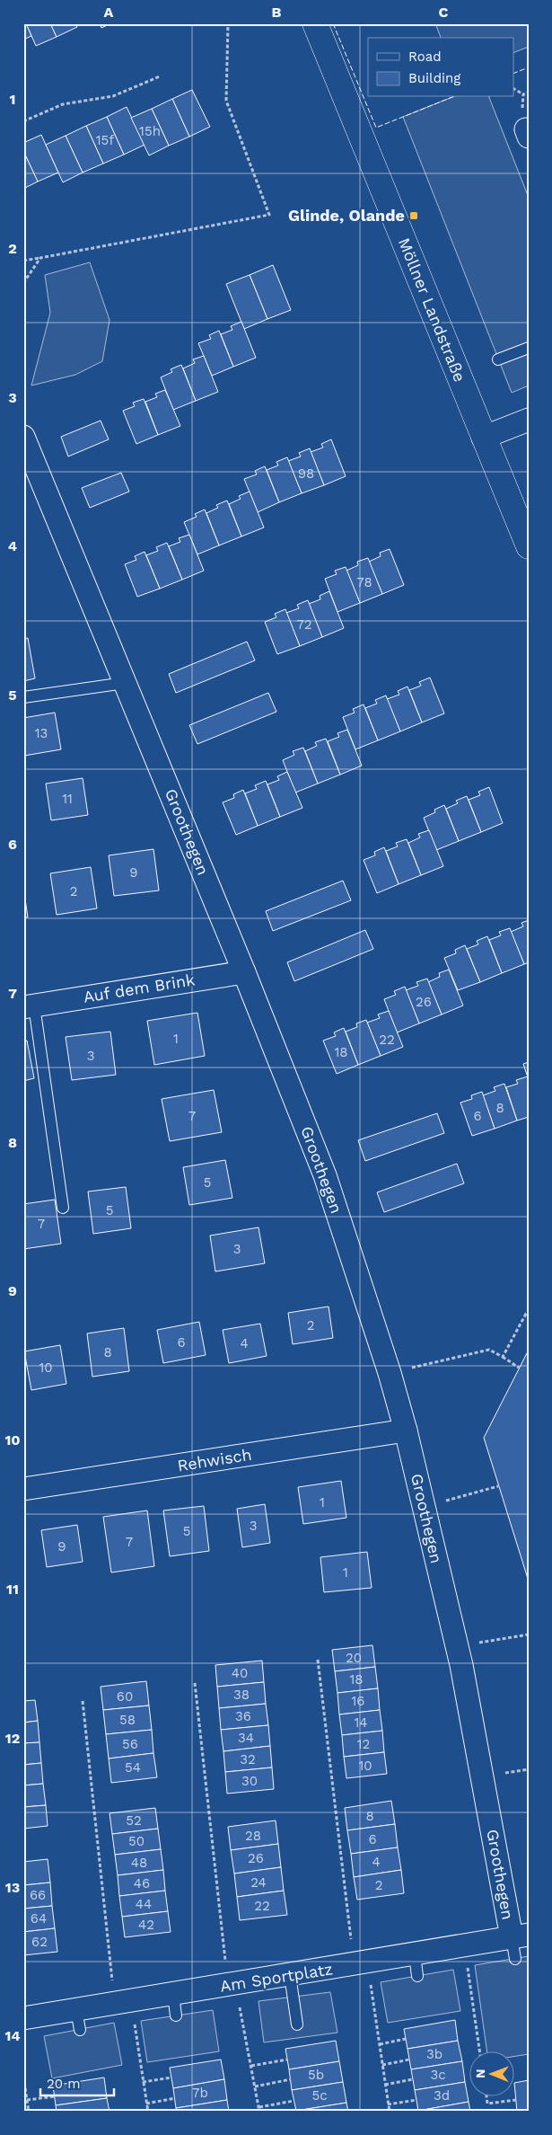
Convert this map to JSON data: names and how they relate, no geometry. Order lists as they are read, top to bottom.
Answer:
{
  "streets": {
    "main road": ["Möllner Landstraße"],
    "street": [
      "Groothegen",
      "Auf dem Brink",
      "Rehwisch",
      "Am Sportplatz"
    ]
  },
  "crossings": [
    ["Groothegen", "Auf dem Brink"],
    ["Groothegen", "Rehwisch"],
    ["Groothegen", "Am Sportplatz"]
  ],
  "places": {
    "transit": ["Glinde, Olande"]
  },
  "house_numbers": [
    "15h",
    "15f",
    "98",
    "78",
    "72",
    "13",
    "11",
    "9",
    "2",
    "26",
    "1",
    "22",
    "18",
    "3",
    "8",
    "7",
    "6",
    "5",
    "5",
    "7",
    "3",
    "2",
    "6",
    "4",
    "8",
    "10",
    "1",
    "3",
    "5",
    "7",
    "9",
    "1",
    "20",
    "40",
    "18",
    "38",
    "60",
    "16",
    "36",
    "58",
    "14",
    "34",
    "56",
    "12",
    "32",
    "10",
    "54",
    "30",
    "8",
    "52",
    "28",
    "6",
    "50",
    "26",
    "4",
    "48",
    "24",
    "46",
    "2",
    "66",
    "44",
    "22",
    "64",
    "42",
    "62",
    "3b",
    "5b",
    "3c",
    "7b",
    "5c",
    "3d"
  ],
  "legend": ["Road", "Building"],
  "scale_bar": "20 m",
  "north": "left",
  "grid": {
    "columns": ["A", "B", "C"],
    "rows": [
      "1",
      "2",
      "3",
      "4",
      "5",
      "6",
      "7",
      "8",
      "9",
      "10",
      "11",
      "12",
      "13",
      "14"
    ]
  }
}
